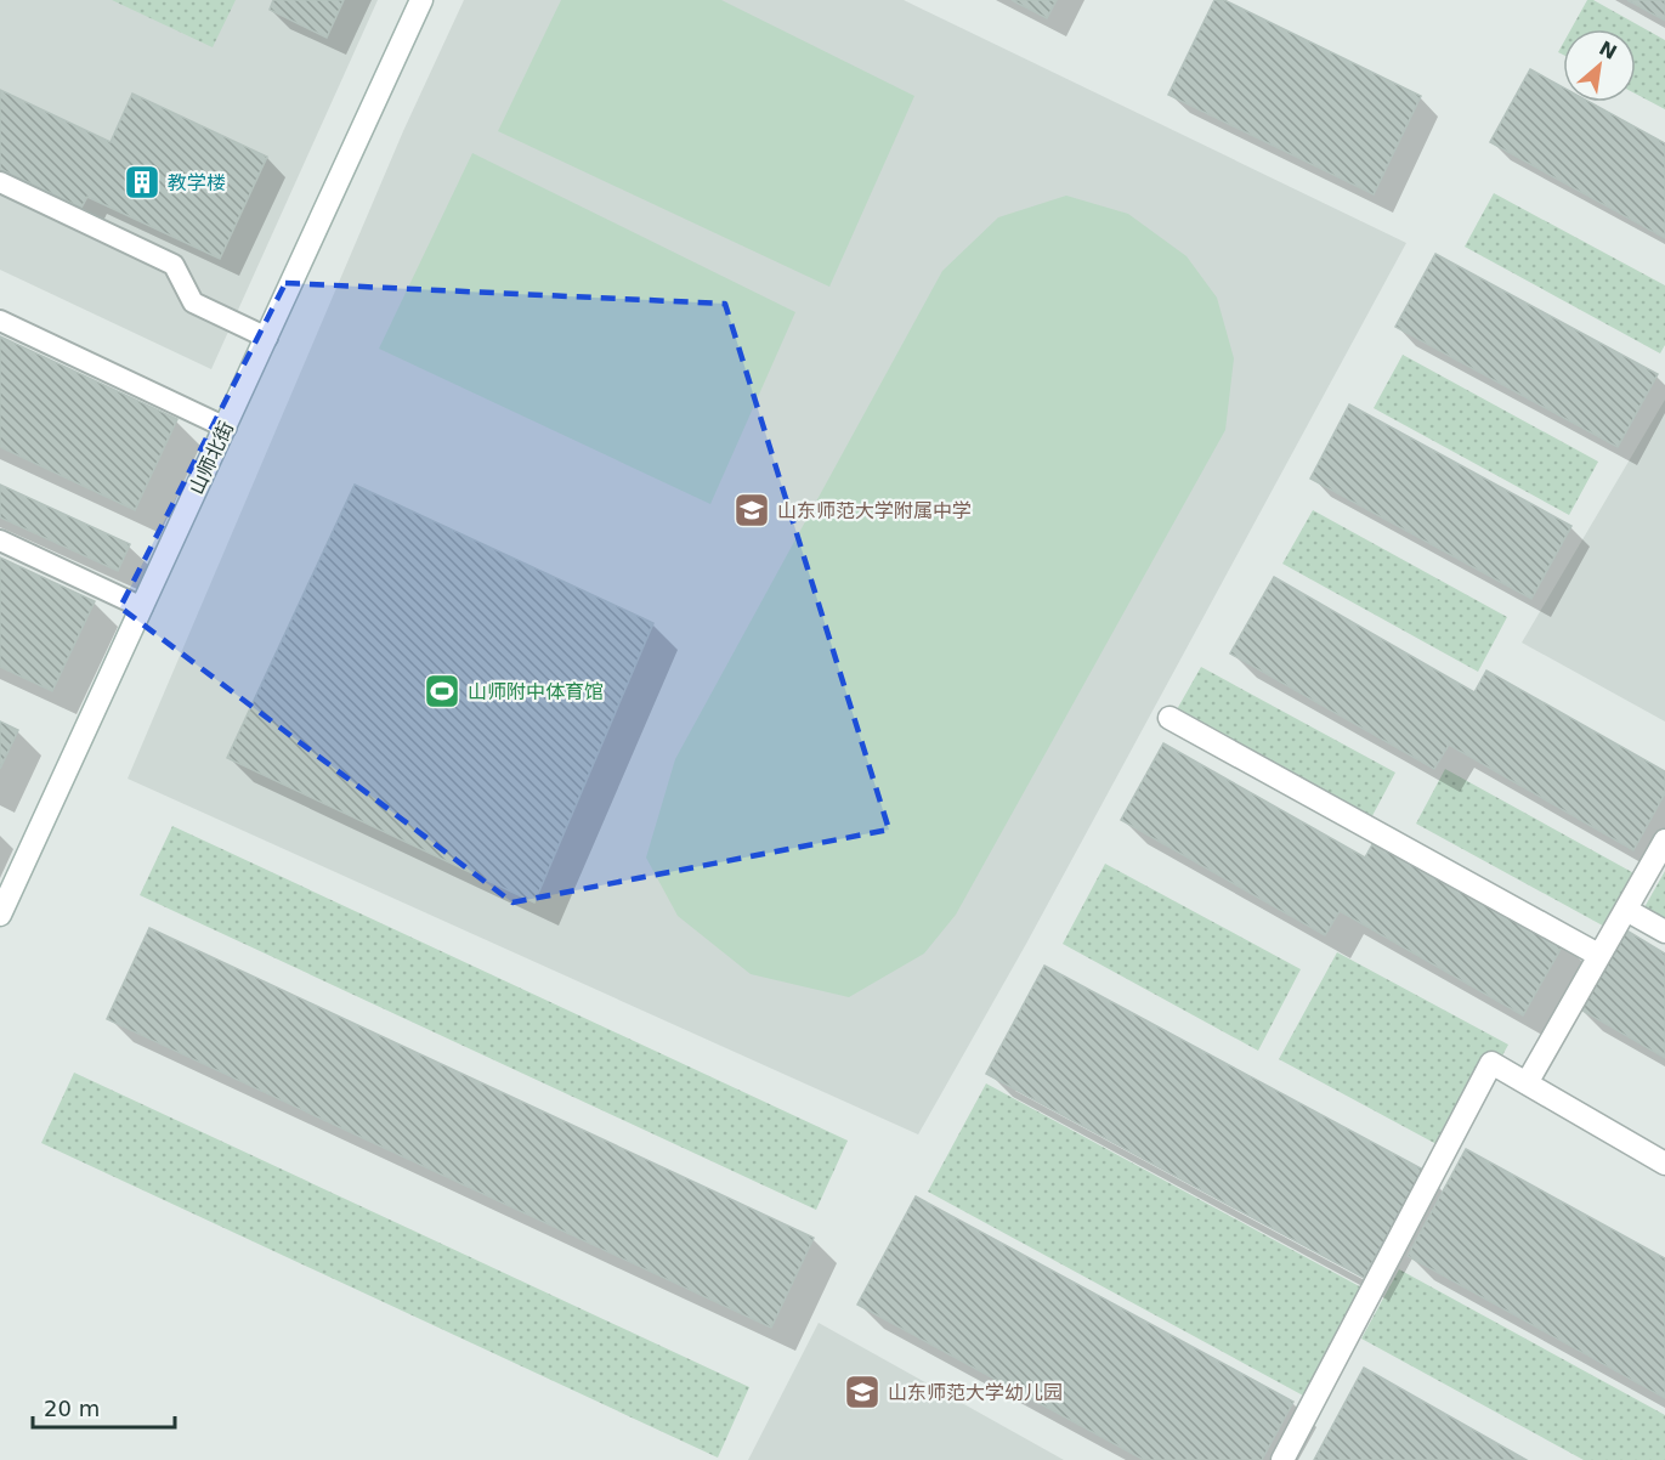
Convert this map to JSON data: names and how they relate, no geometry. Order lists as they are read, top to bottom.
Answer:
{
  "streets": {
    "street": ["山师北街"]
  },
  "places": {
    "building": ["教学楼"],
    "school or university": ["山东师范大学附属中学", "山东师范大学幼儿园"],
    "sports": ["山师附中体育馆"]
  },
  "scale_bar": "20 m",
  "north": "top right"
}
